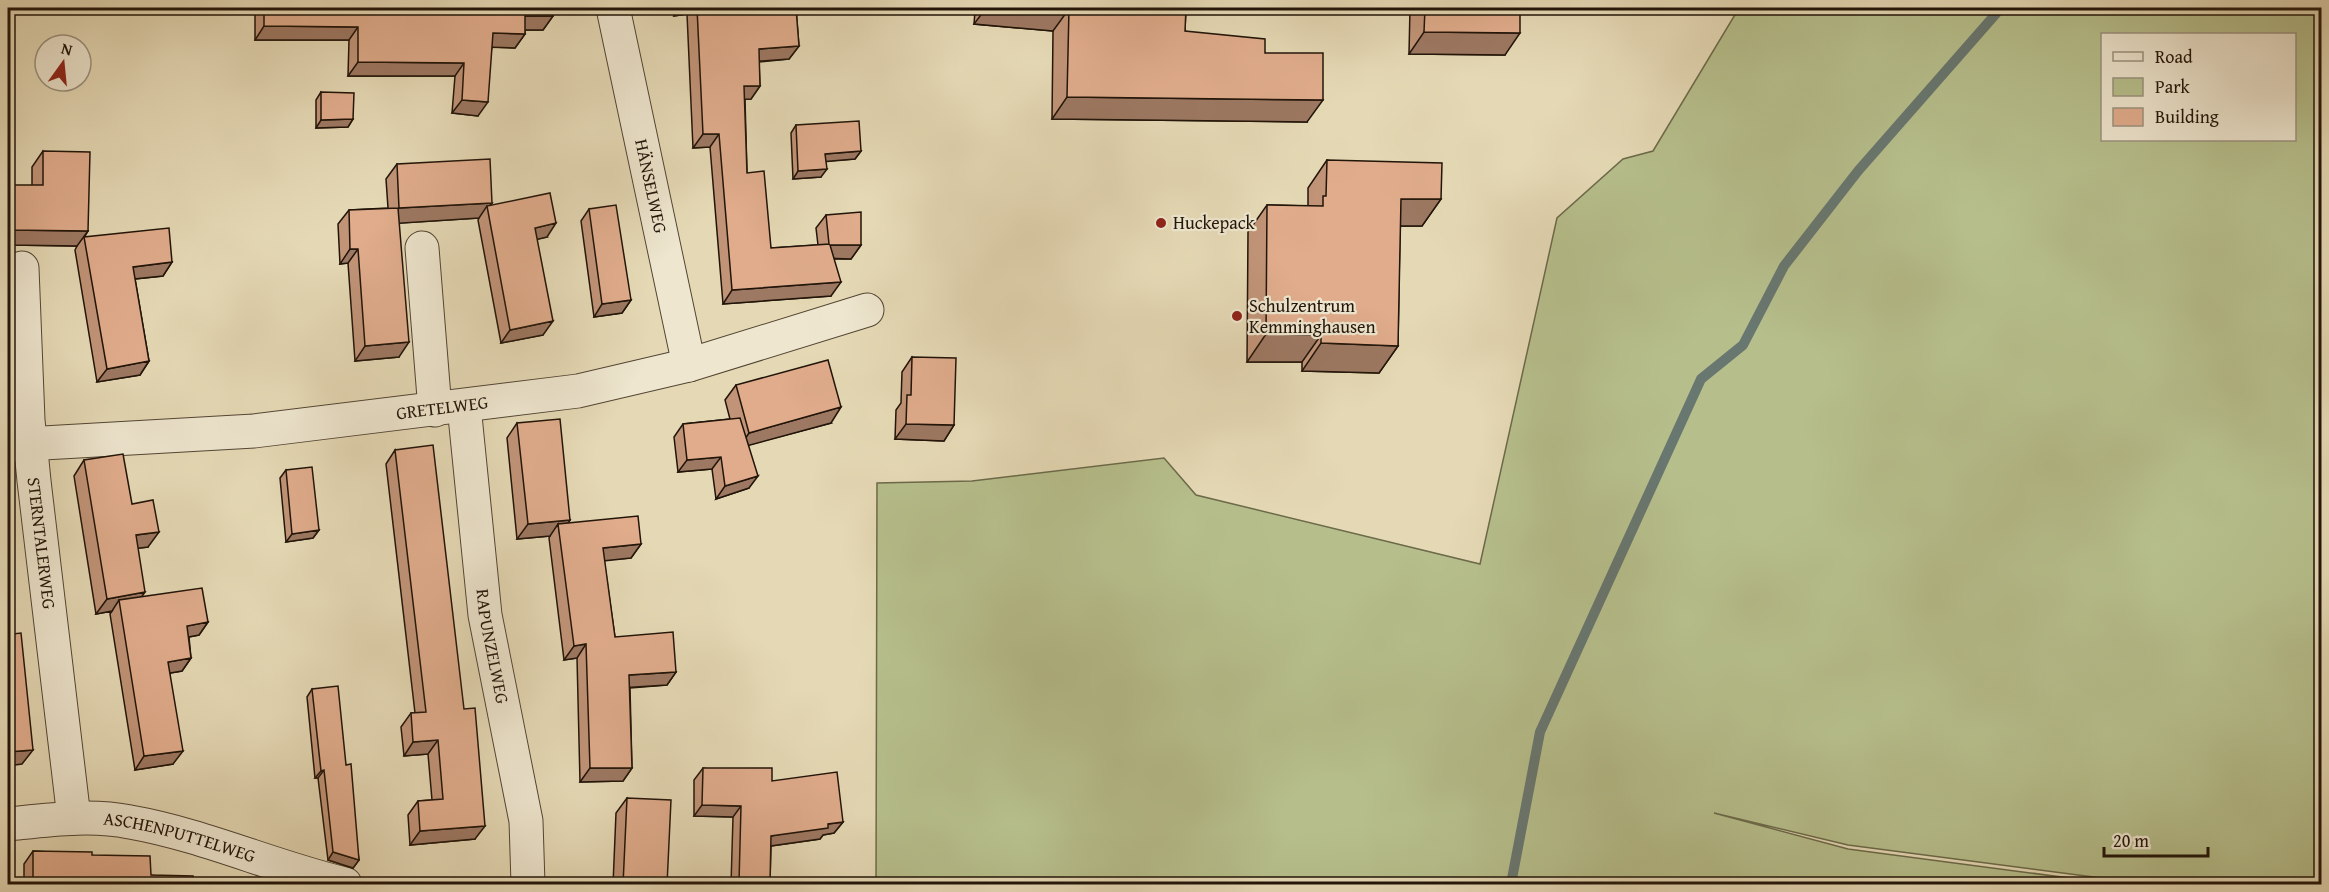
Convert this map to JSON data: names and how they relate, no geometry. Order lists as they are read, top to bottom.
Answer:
{
  "streets": {
    "street": [
      "HÄNSELWEG",
      "GRETELWEG",
      "STERNTALERWEG",
      "RAPUNZELWEG",
      "ASCHENPUTTELWEG"
    ]
  },
  "crossings": [
    ["HÄNSELWEG", "GRETELWEG"],
    ["GRETELWEG", "STERNTALERWEG"],
    ["GRETELWEG", "RAPUNZELWEG"],
    ["STERNTALERWEG", "ASCHENPUTTELWEG"]
  ],
  "places": ["Huckepack", "Schulzentrum Kemminghausen"],
  "legend": ["Road", "Park", "Building"],
  "scale_bar": "20 m",
  "north": "top"
}
